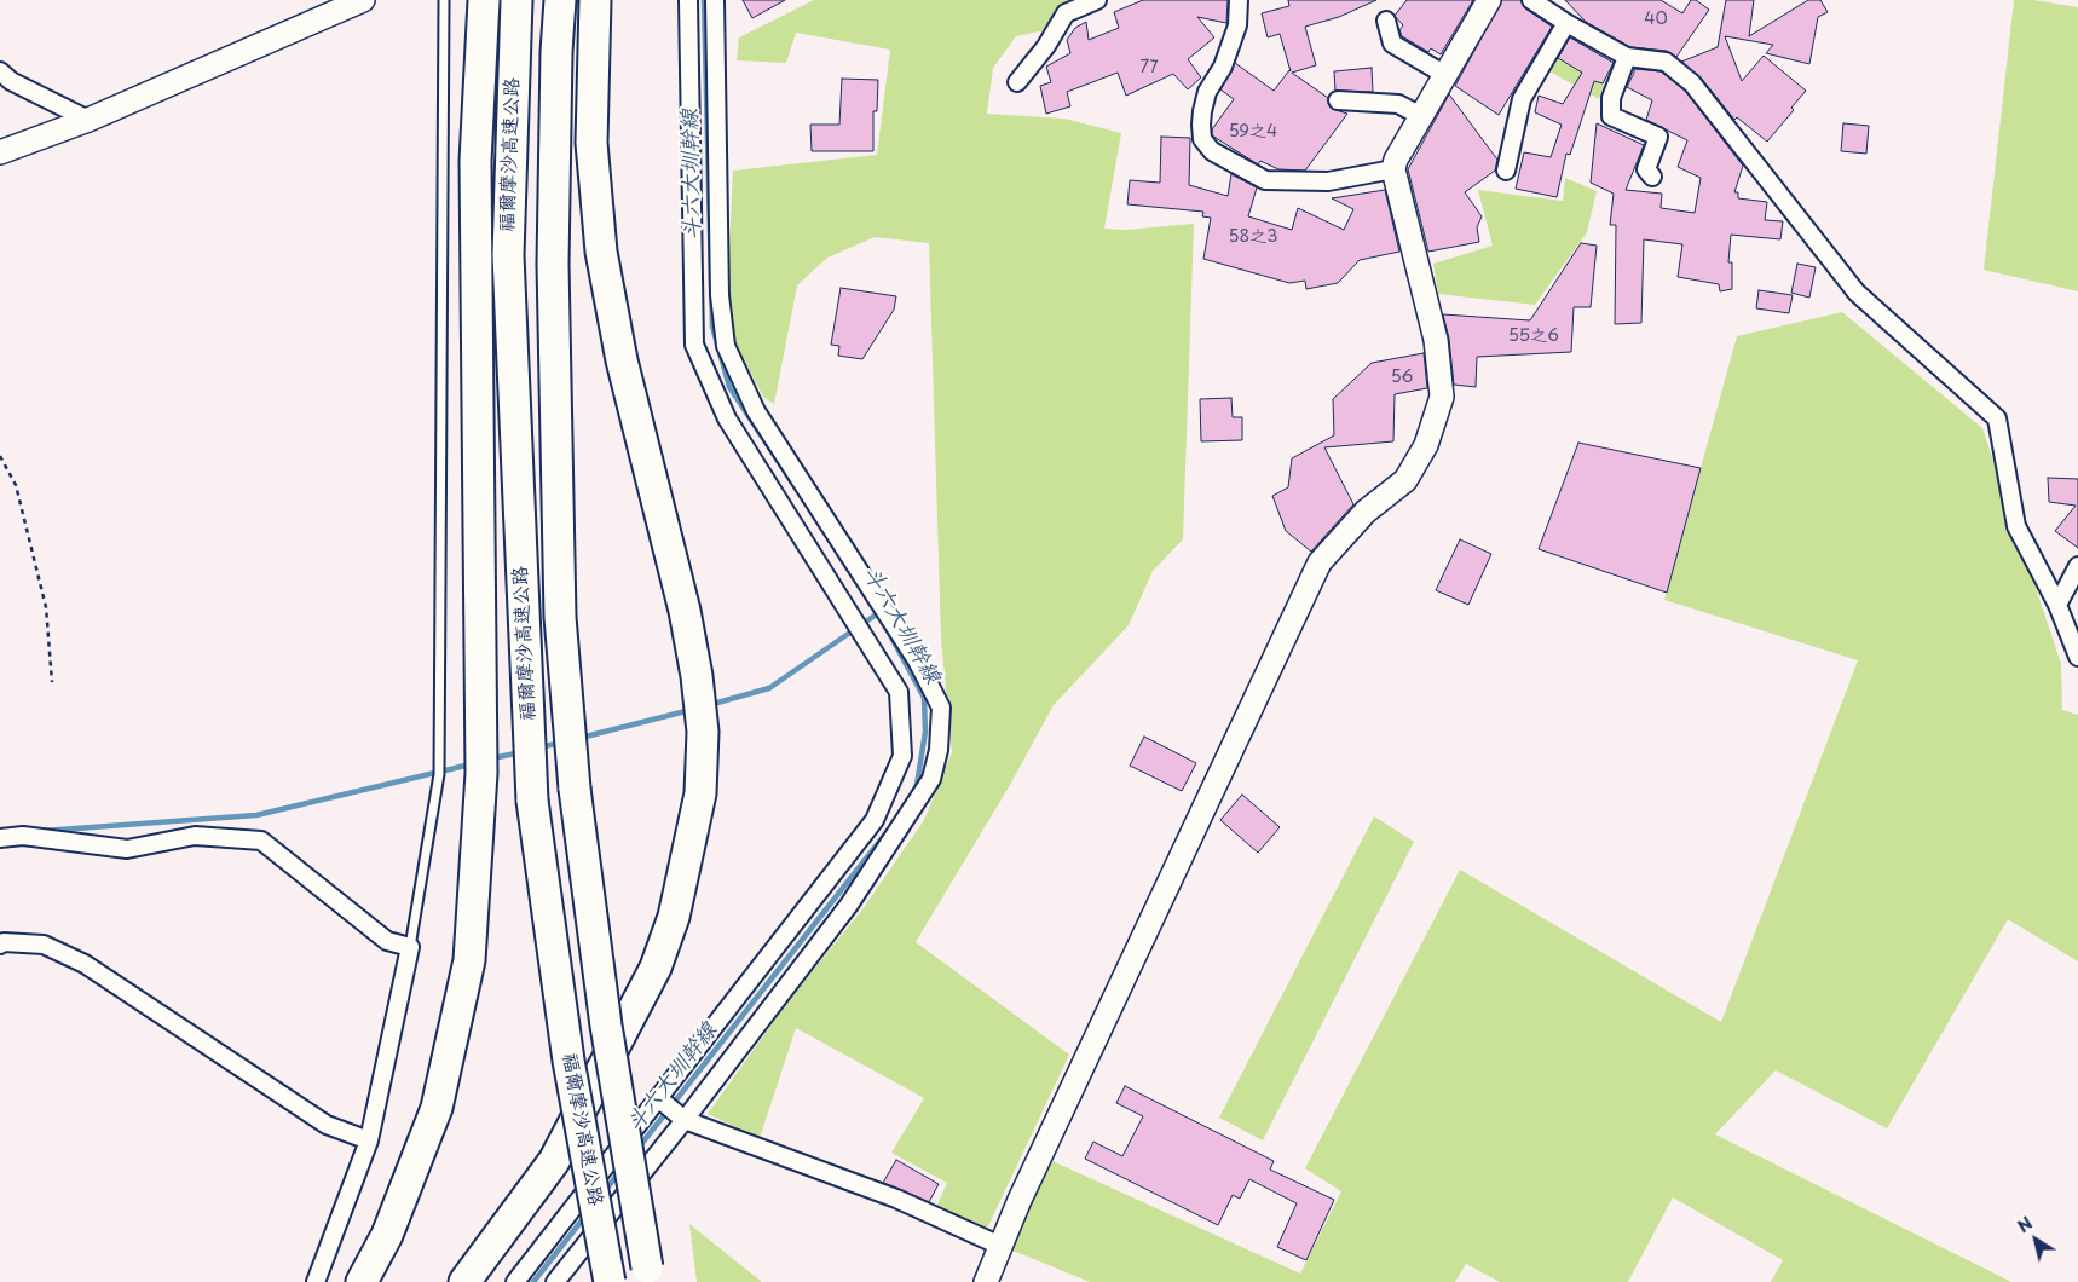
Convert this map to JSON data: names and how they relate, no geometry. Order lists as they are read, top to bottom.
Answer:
{
  "streets": {
    "highway": ["福爾摩沙高速公路"]
  },
  "water": ["斗六大圳幹線"],
  "house_numbers": [
    "40",
    "77",
    "59之4",
    "58之3",
    "55之6",
    "56"
  ],
  "north": "top left"
}
